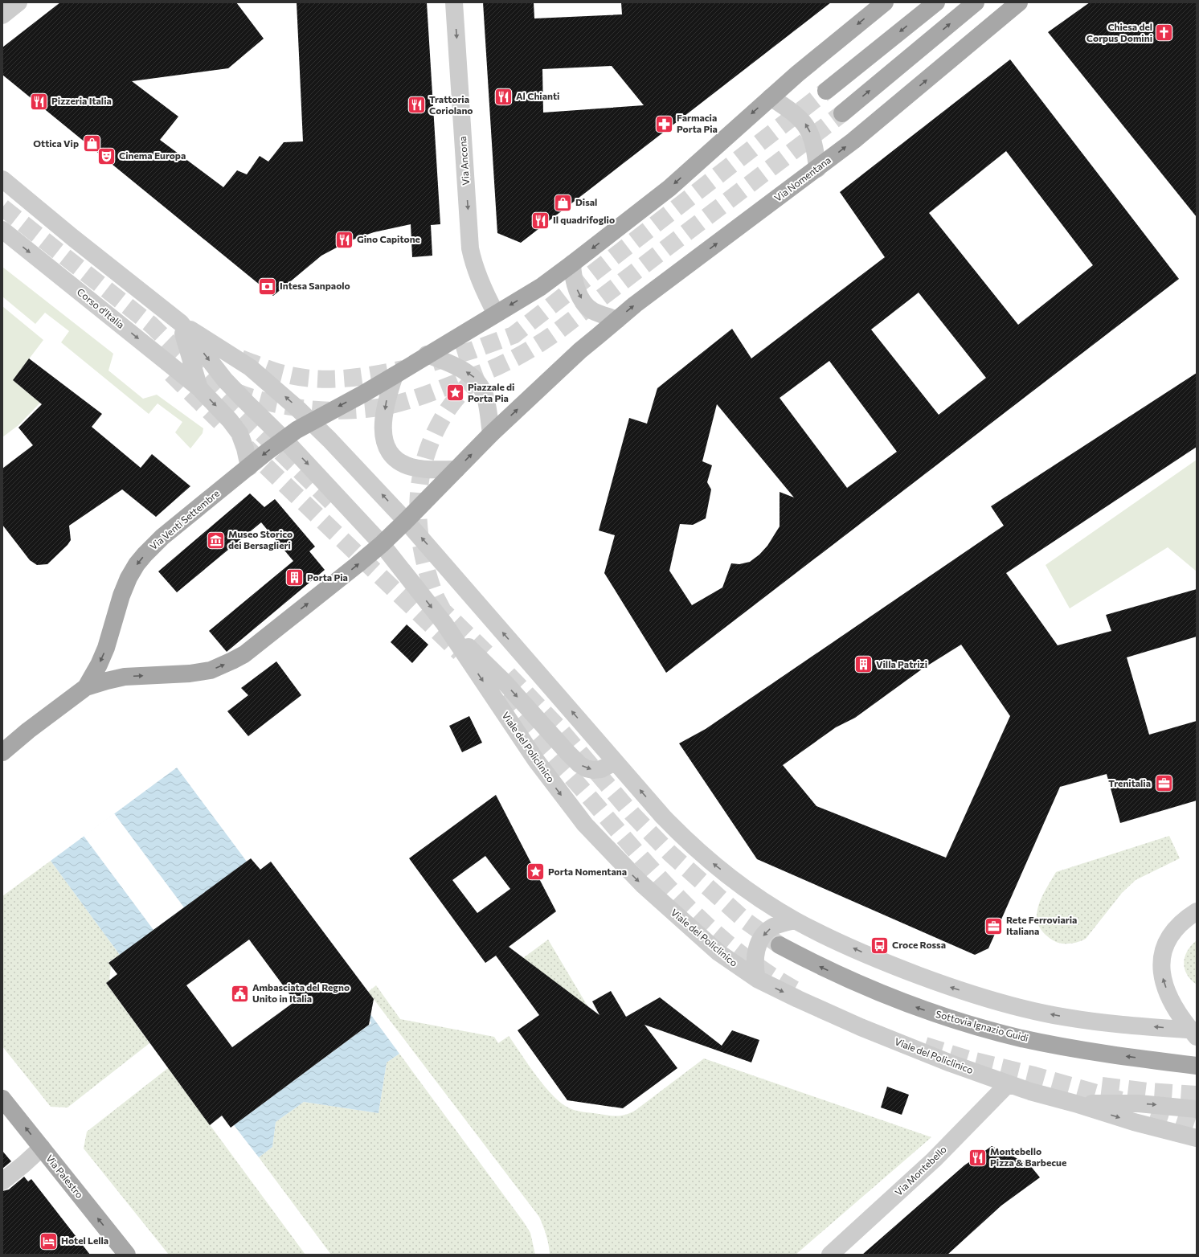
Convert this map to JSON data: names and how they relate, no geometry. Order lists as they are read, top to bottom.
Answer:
{
  "streets": {
    "main road": [
      "Via Nomentana",
      "Via Venti Settembre",
      "Sottovia Ignazio Guidi",
      "Via Palestro"
    ],
    "street": [
      "Via Ancona",
      "Corso d'Italia",
      "Viale del Policlinico",
      "Via Montebello"
    ]
  },
  "crossings": [
    ["Corso d'Italia", "Via Venti Settembre"],
    ["Via Venti Settembre", "Viale del Policlinico"],
    ["Viale del Policlinico", "Via Montebello"]
  ],
  "one_way": ["Via Ancona", "Sottovia Ignazio Guidi", "Via Palestro"],
  "places": {
    "church": ["Chiesa del Corpus Domini"],
    "restaurant": [
      "Al Chianti",
      "Pizzeria Italia",
      "Trattoria Coriolano",
      "Il quadrifoglio",
      "Gino Capitone",
      "Montebello Pizza & Barbecue"
    ],
    "pharmacy": ["Farmacia Porta Pia"],
    "shop": ["Ottica Vip", "Disal"],
    "theatre": ["Cinema Europa"],
    "bank": ["Intesa Sanpaolo"],
    "place": ["Piazzale di Porta Pia", "Porta Nomentana"],
    "museum": ["Museo Storico dei Bersaglieri"],
    "building": ["Porta Pia", "Villa Patrizi"],
    "office": ["Trenitalia", "Rete Ferroviaria Italiana"],
    "bus stop": ["Croce Rossa"],
    "public building": ["Ambasciata del Regno Unito in Italia"],
    "hotel": ["Hotel Lella"]
  }
}
